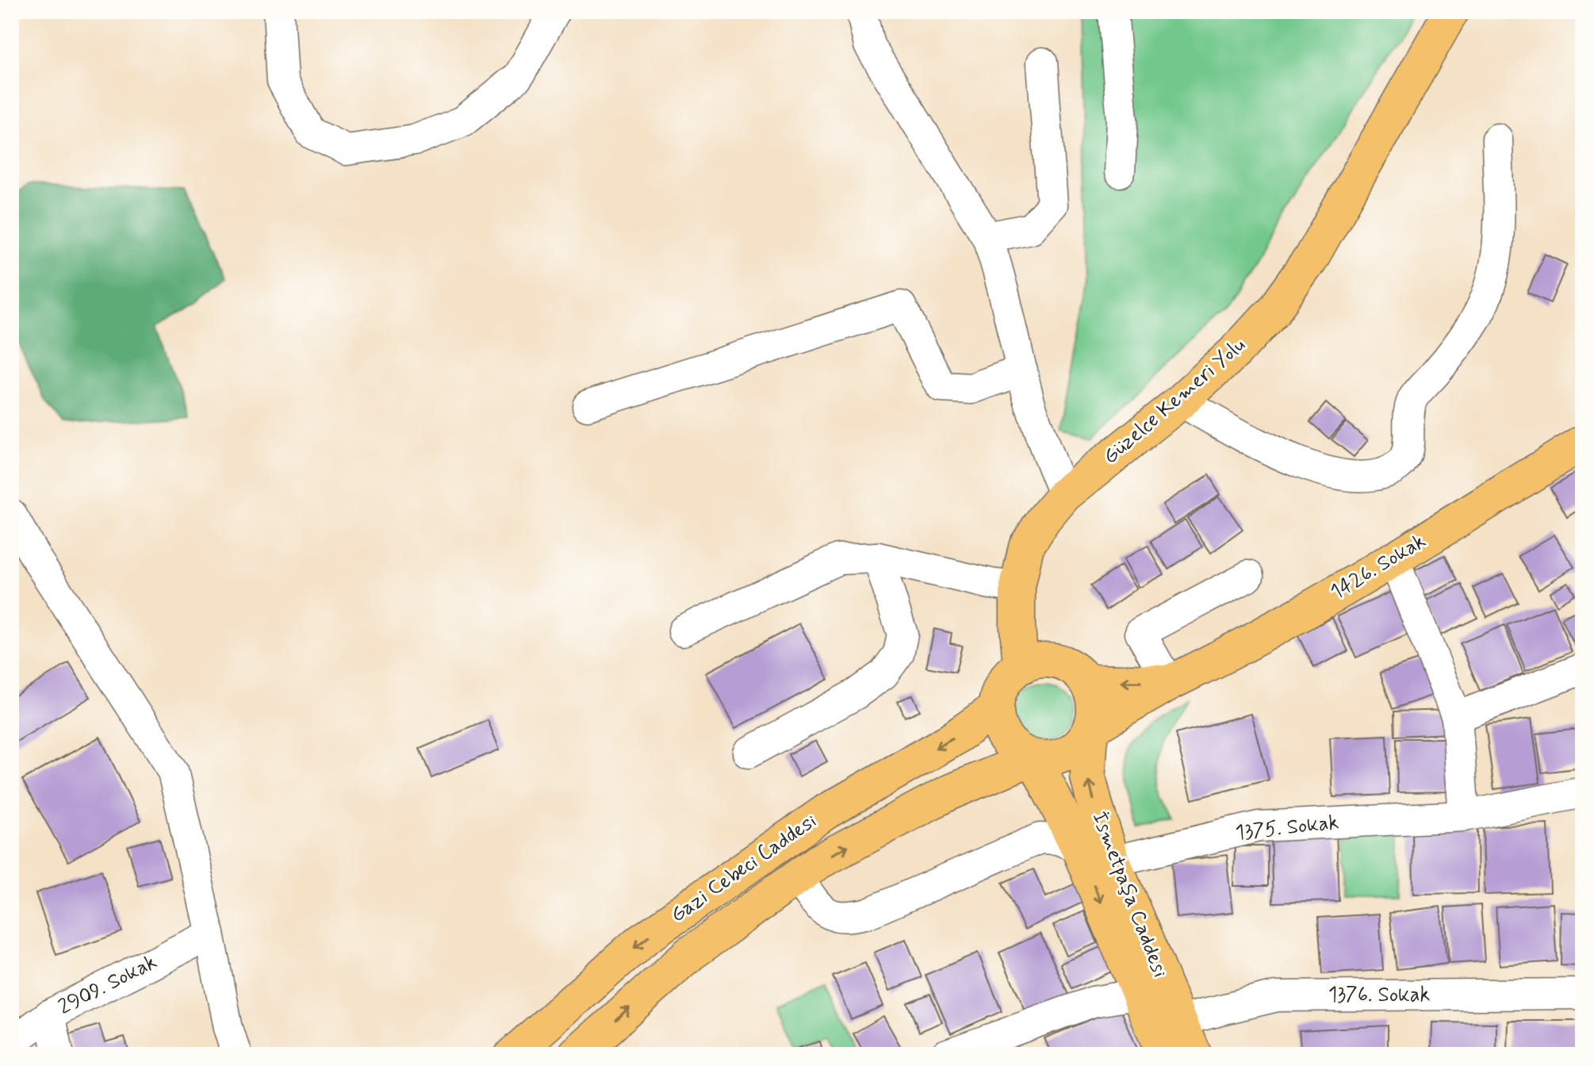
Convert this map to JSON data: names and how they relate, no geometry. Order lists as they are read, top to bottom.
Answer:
{
  "streets": {
    "main road": [
      "Güzelce Kemeri Yolu",
      "1426. Sokak",
      "Gazi Cebeci Caddesi",
      "İsmetpaşa Caddesi"
    ],
    "street": ["1375. Sokak", "2909. Sokak", "1376. Sokak"]
  },
  "crossings": [
    ["Güzelce Kemeri Yolu", "1426. Sokak"],
    ["Güzelce Kemeri Yolu", "Gazi Cebeci Caddesi"],
    ["Güzelce Kemeri Yolu", "İsmetpaşa Caddesi"],
    ["1426. Sokak", "Gazi Cebeci Caddesi"],
    ["1426. Sokak", "İsmetpaşa Caddesi"],
    ["1375. Sokak", "İsmetpaşa Caddesi"],
    ["Gazi Cebeci Caddesi", "İsmetpaşa Caddesi"],
    ["İsmetpaşa Caddesi", "1376. Sokak"]
  ]
}
